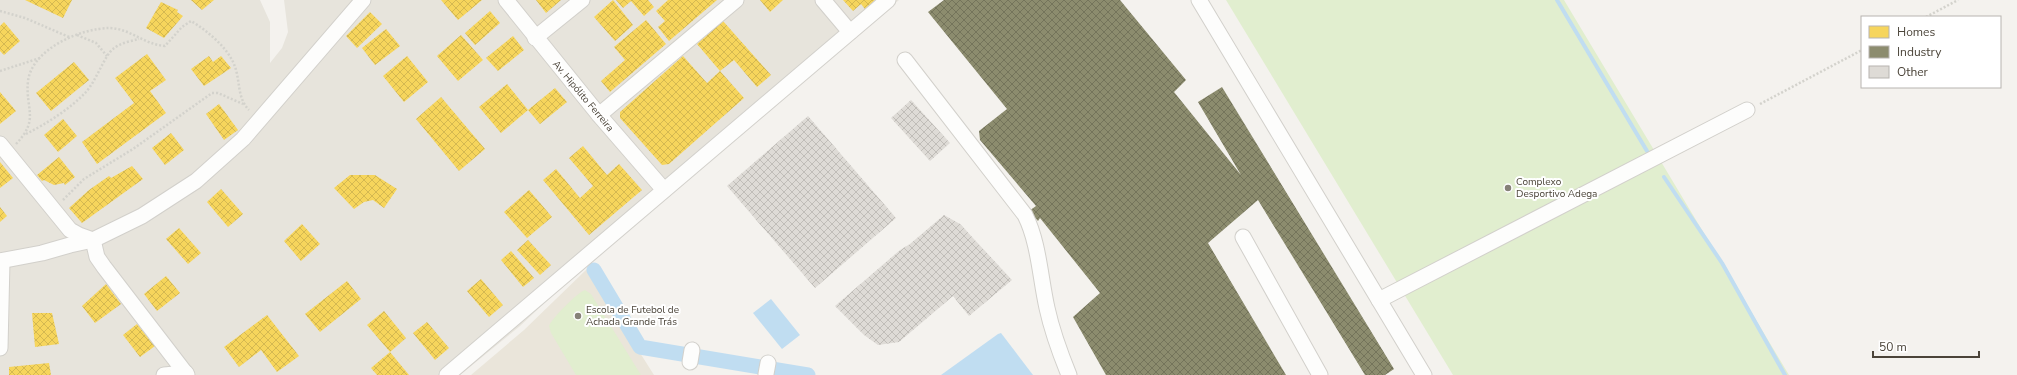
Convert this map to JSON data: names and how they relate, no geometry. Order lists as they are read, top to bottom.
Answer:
{
  "streets": {
    "street": ["Av. Hipólito Ferreira"]
  },
  "places": ["Complexo Desportivo Adega", "Escola de Futebol de Achada Grande Trás"],
  "legend": ["Homes", "Industry", "Other"],
  "scale_bar": "50 m"
}
